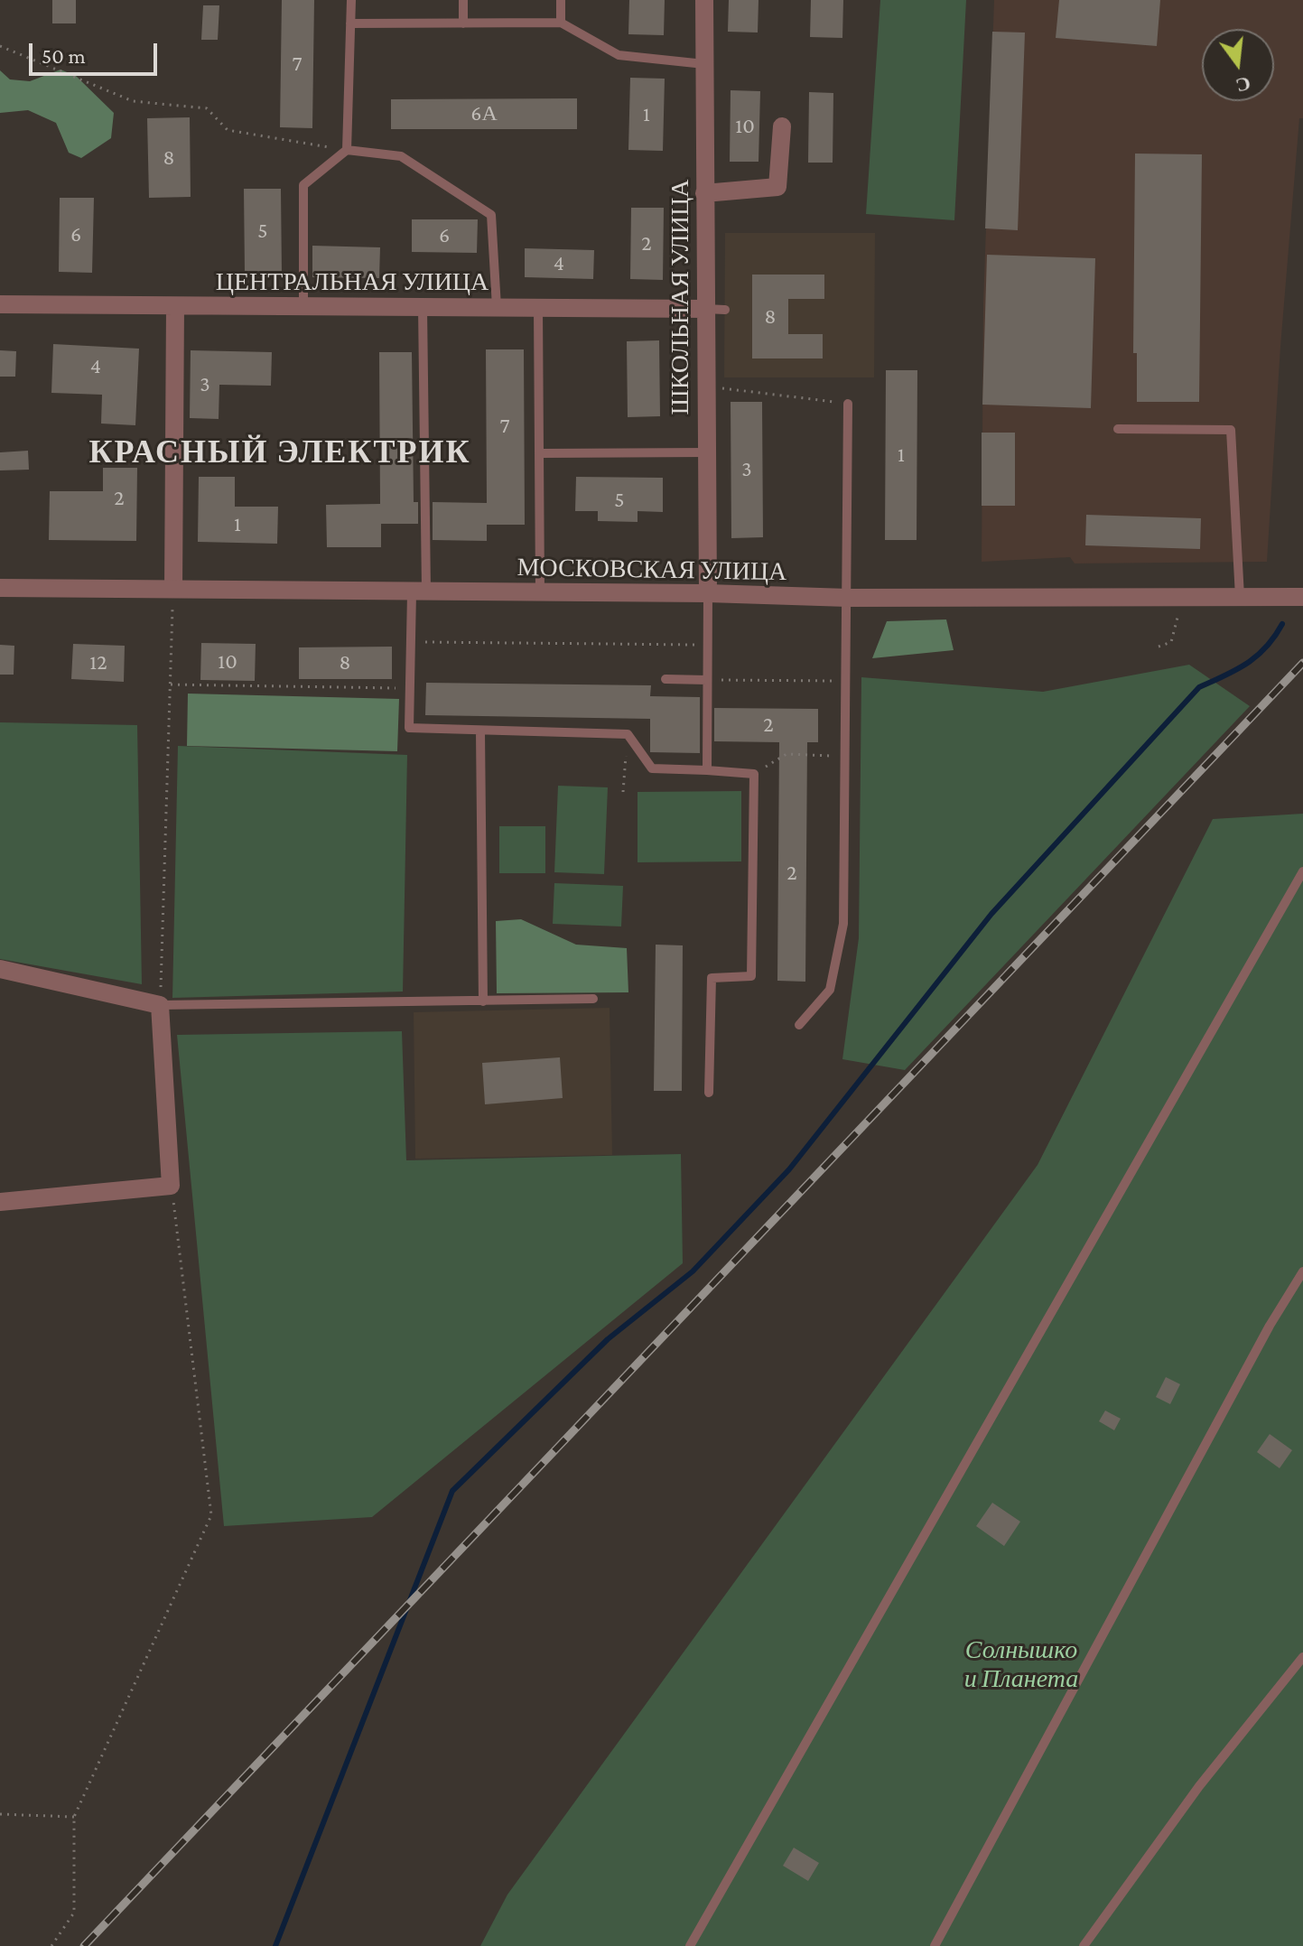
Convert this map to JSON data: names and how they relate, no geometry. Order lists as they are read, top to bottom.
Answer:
{
  "streets": {
    "street": ["ЦЕНТРАЛЬНАЯ УЛИЦА", "ШКОЛЬНАЯ УЛИЦА", "МОСКОВСКАЯ УЛИЦА"]
  },
  "crossings": [
    ["ЦЕНТРАЛЬНАЯ УЛИЦА", "ШКОЛЬНАЯ УЛИЦА"],
    ["ШКОЛЬНАЯ УЛИЦА", "МОСКОВСКАЯ УЛИЦА"]
  ],
  "districts": ["КРАСНЫЙ ЭЛЕКТРИК"],
  "parks": ["Солнышко и Планета"],
  "house_numbers": [
    "7",
    "6А",
    "1",
    "10",
    "8",
    "5",
    "6",
    "6",
    "2",
    "4",
    "8",
    "4",
    "3",
    "7",
    "1",
    "3",
    "2",
    "5",
    "1",
    "10",
    "12",
    "8",
    "2",
    "2"
  ],
  "scale_bar": "50 m",
  "north": "bottom"
}
